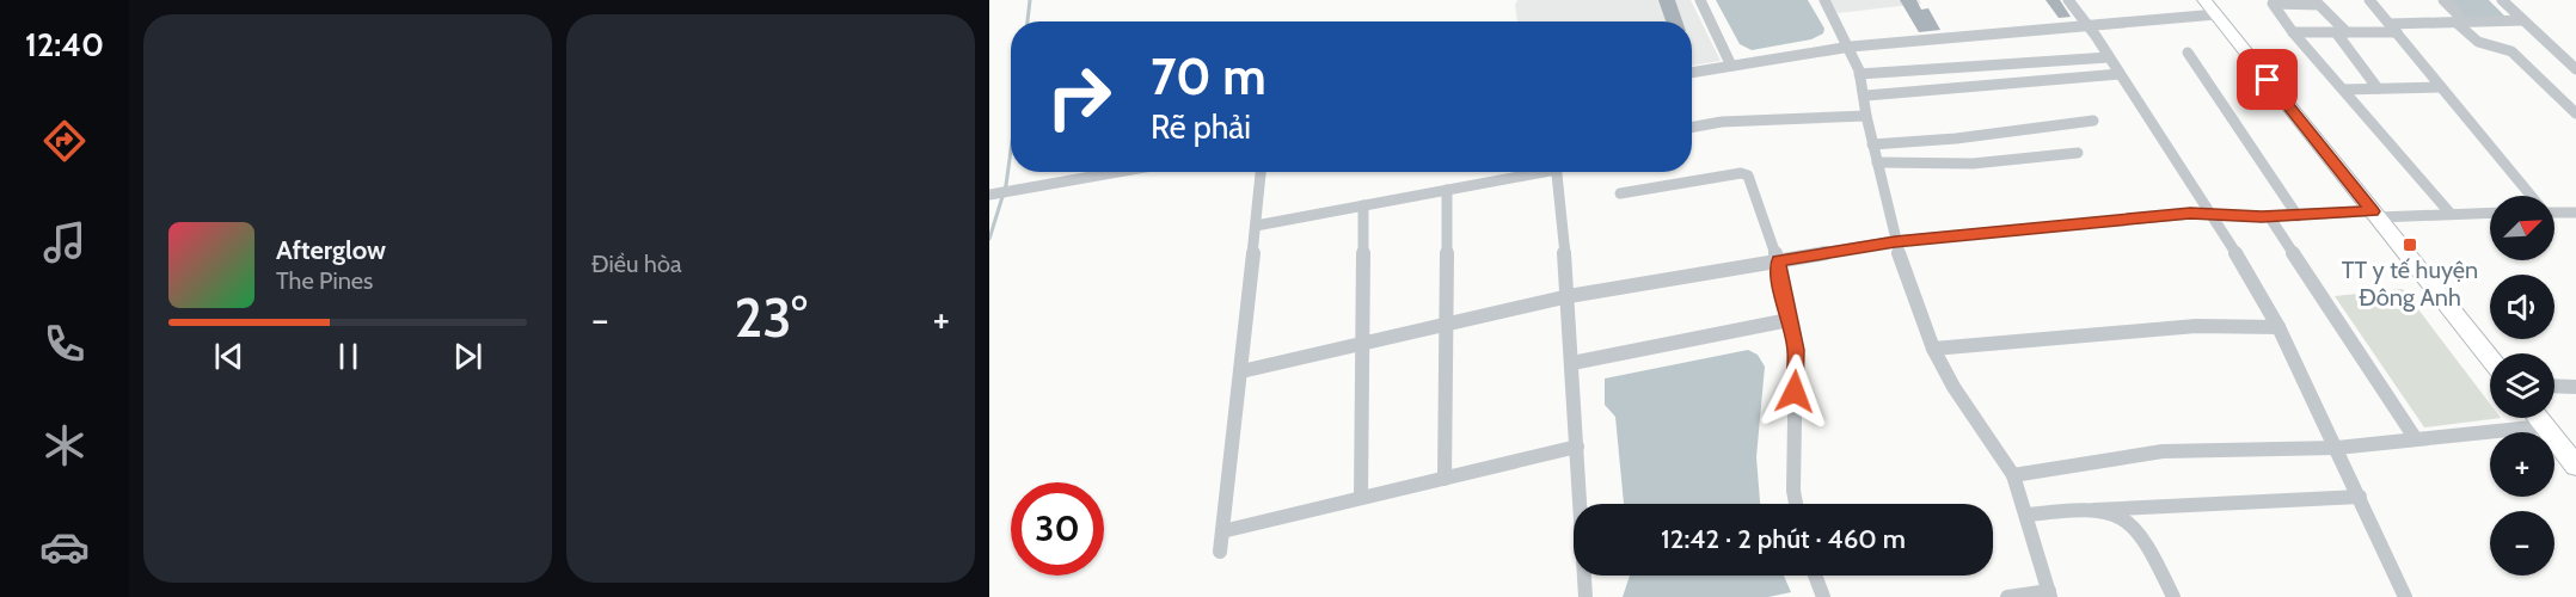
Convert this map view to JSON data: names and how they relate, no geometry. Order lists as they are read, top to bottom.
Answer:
{
  "places": {
    "transit": ["TT y tế huyện Đông Anh"]
  },
  "north": "top right",
  "page": {
    "tabs": "12:40",
    "tile": "Điều hòa",
    "turn": ["70 m", "Rẽ phải"],
    "map_buttons": ["+", "−"],
    "song": ["Afterglow", "The Pines"],
    "heat": ["−", "23°", "+"],
    "limit": "30",
    "trip": "12:42 · 2 phút · 460 m"
  }
}
